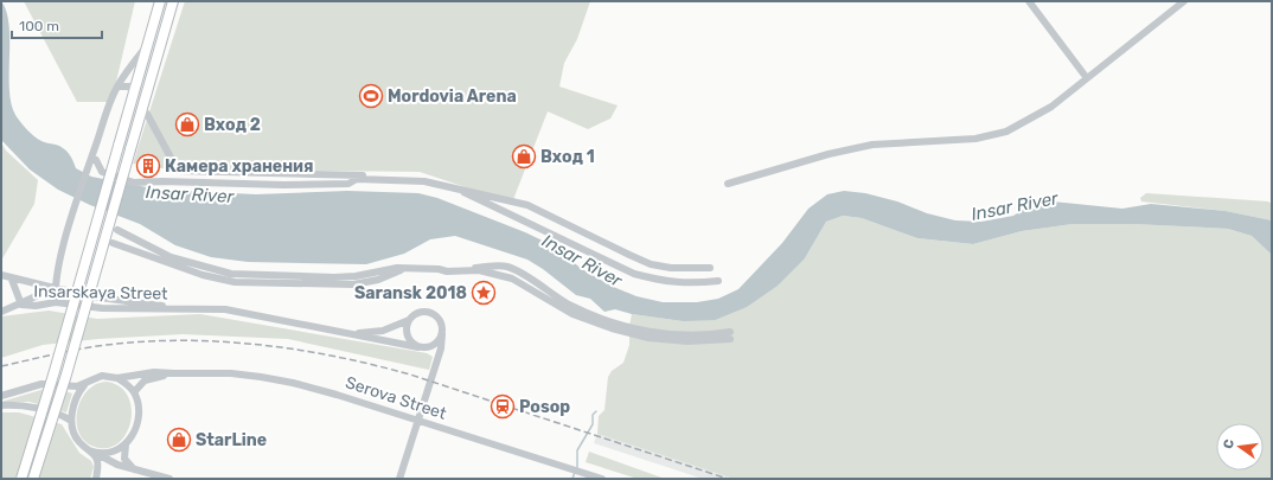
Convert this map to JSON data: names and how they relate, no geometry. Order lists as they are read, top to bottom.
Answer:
{
  "streets": {
    "street": ["Insarskaya Street", "Serova Street"]
  },
  "water": ["Insar River"],
  "places": {
    "sports": ["Mordovia Arena"],
    "shop": ["Вход 2", "Вход 1", "StarLine"],
    "building": ["Камера хранения"],
    "place": ["Saransk 2018"],
    "station": ["Posop"]
  },
  "scale_bar": "100 m",
  "north": "left"
}
